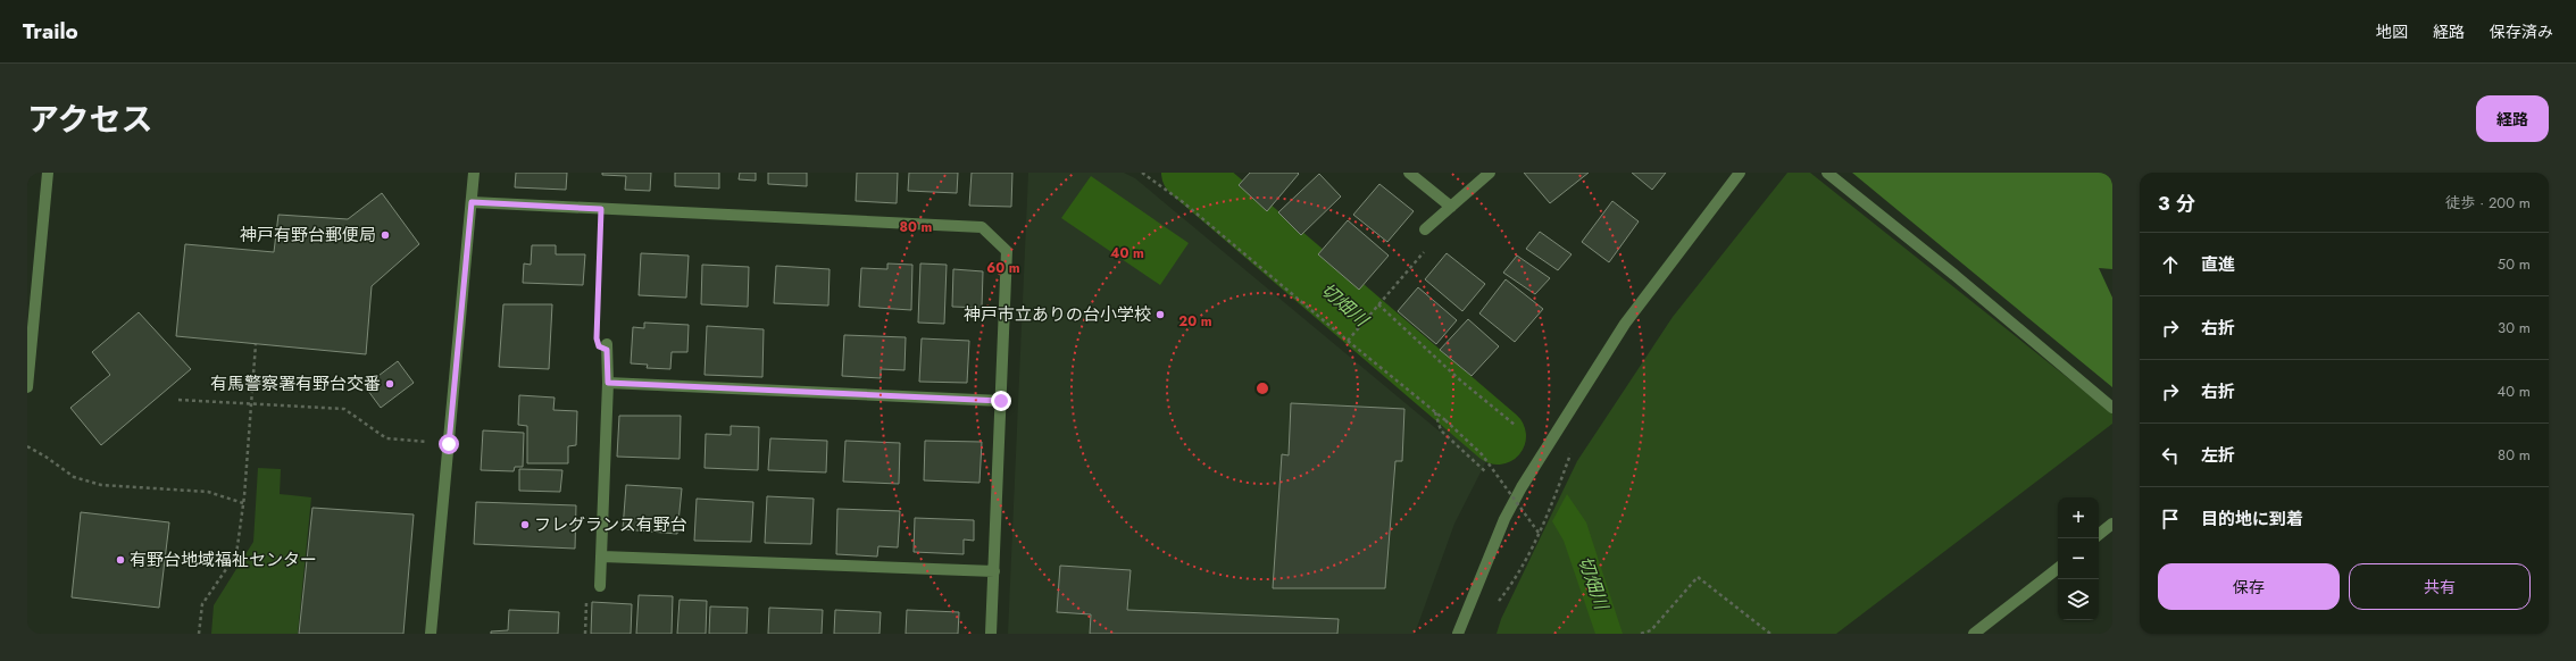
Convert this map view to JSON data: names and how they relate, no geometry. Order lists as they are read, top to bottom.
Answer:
{
  "water": ["切畑川"],
  "places": [
    "神戸有野台郵便局",
    "神戸市立ありの台小学校",
    "有馬警察署有野台交番",
    "フレグランス有野台",
    "有野台地域福祉センター"
  ],
  "page": {
    "header": "Trailo",
    "nav": ["地図", "経路", "保存済み"],
    "title": "アクセス",
    "buttons": [
      "経路",
      ["保存", "共有"]
    ],
    "heading": ["3 分", "徒歩 · 200 m"],
    "list": [
      ["直進", "50 m"],
      ["右折", "30 m"],
      ["右折", "40 m"],
      ["左折", "80 m"],
      "目的地に到着"
    ],
    "map_buttons": ["+", "−"]
  },
  "rings": [
    "80 m",
    "40 m",
    "60 m",
    "20 m"
  ]
}
